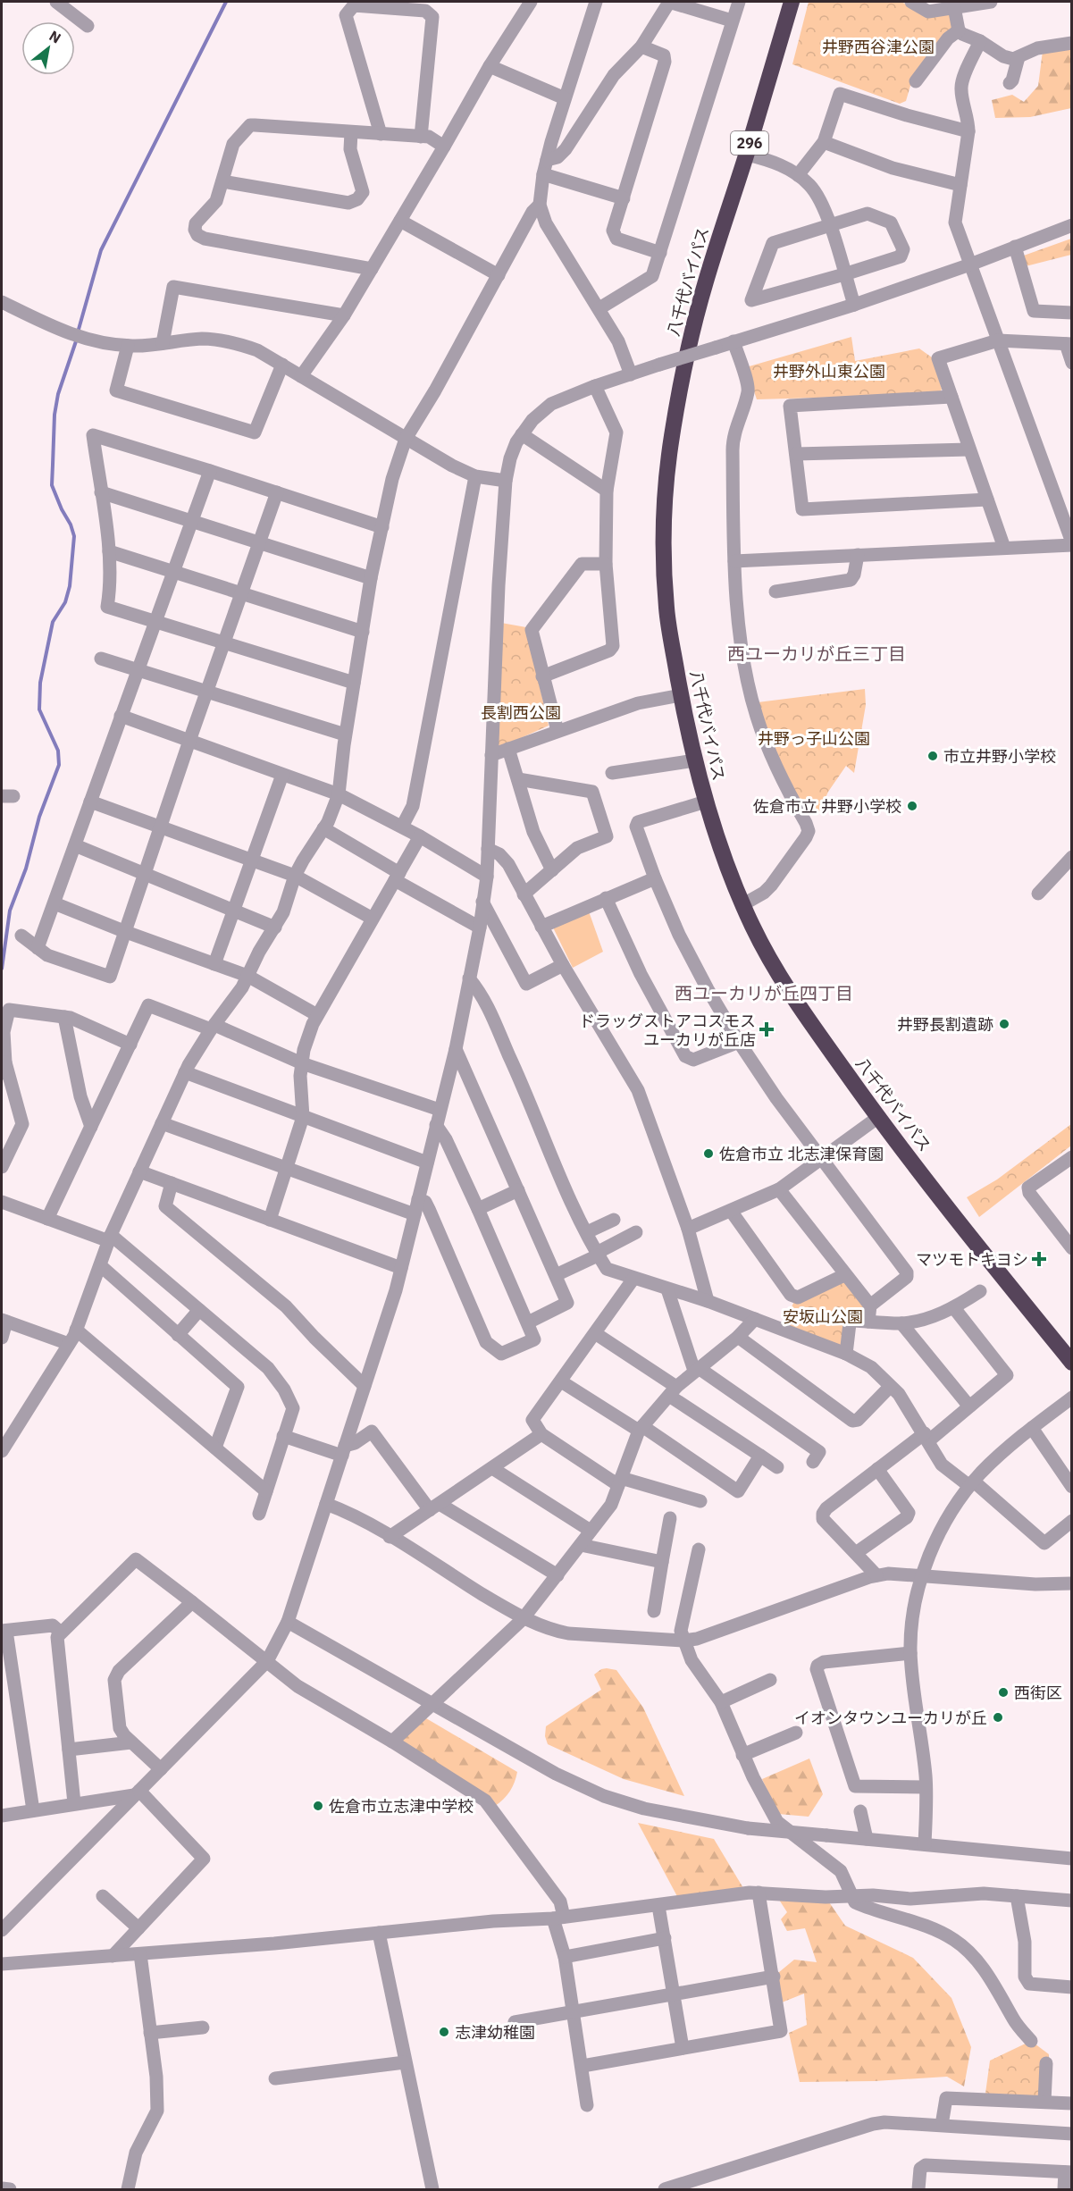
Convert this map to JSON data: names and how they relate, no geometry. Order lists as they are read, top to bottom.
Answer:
{
  "streets": {
    "highway": ["296", "八千代バイパス"]
  },
  "districts": ["西ユーカリが丘三丁目", "西ユーカリが丘四丁目"],
  "parks": [
    "井野西谷津公園",
    "井野外山東公園",
    "長割西公園",
    "井野っ子山公園",
    "安坂山公園"
  ],
  "places": {
    "other": [
      "市立井野小学校",
      "佐倉市立 井野小学校",
      "井野長割遺跡",
      "佐倉市立 北志津保育園",
      "西街区",
      "イオンタウンユーカリが丘",
      "佐倉市立志津中学校",
      "志津幼稚園"
    ],
    "health": ["ドラッグストアコスモス ユーカリが丘店", "マツモトキヨシ"]
  },
  "north": "top right"
}
